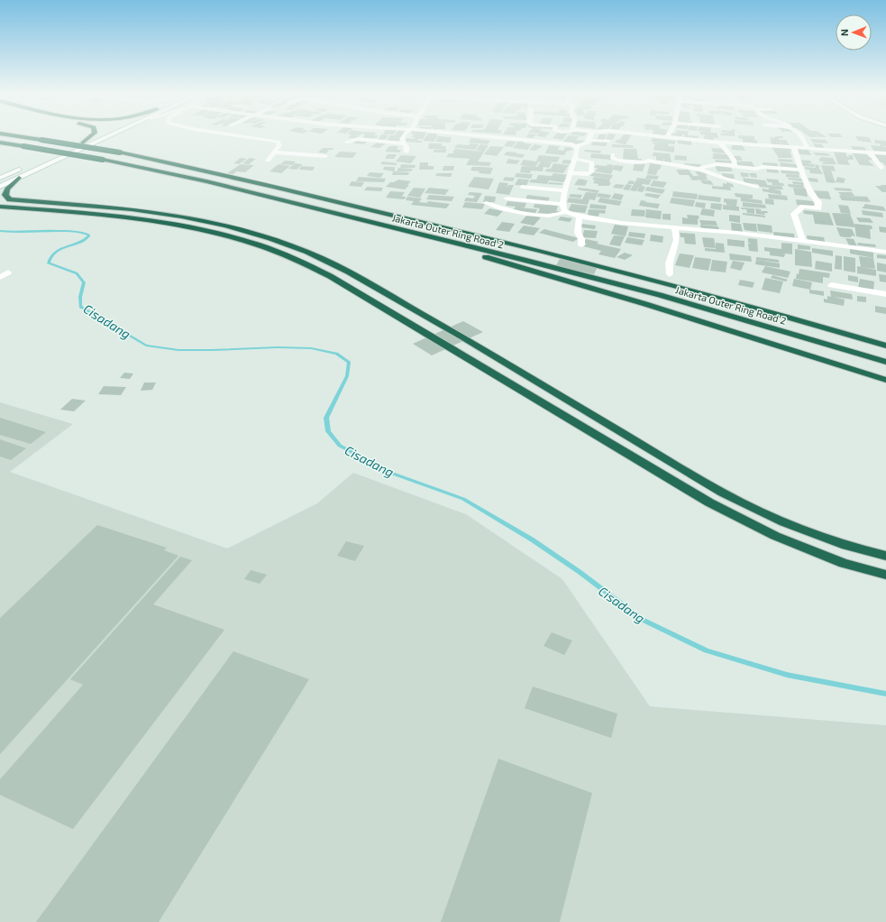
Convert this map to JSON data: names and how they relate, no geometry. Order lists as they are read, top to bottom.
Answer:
{
  "streets": {
    "highway": ["Jakarta Outer Ring Road 2"]
  },
  "water": ["Cisadang"],
  "north": "left"
}
